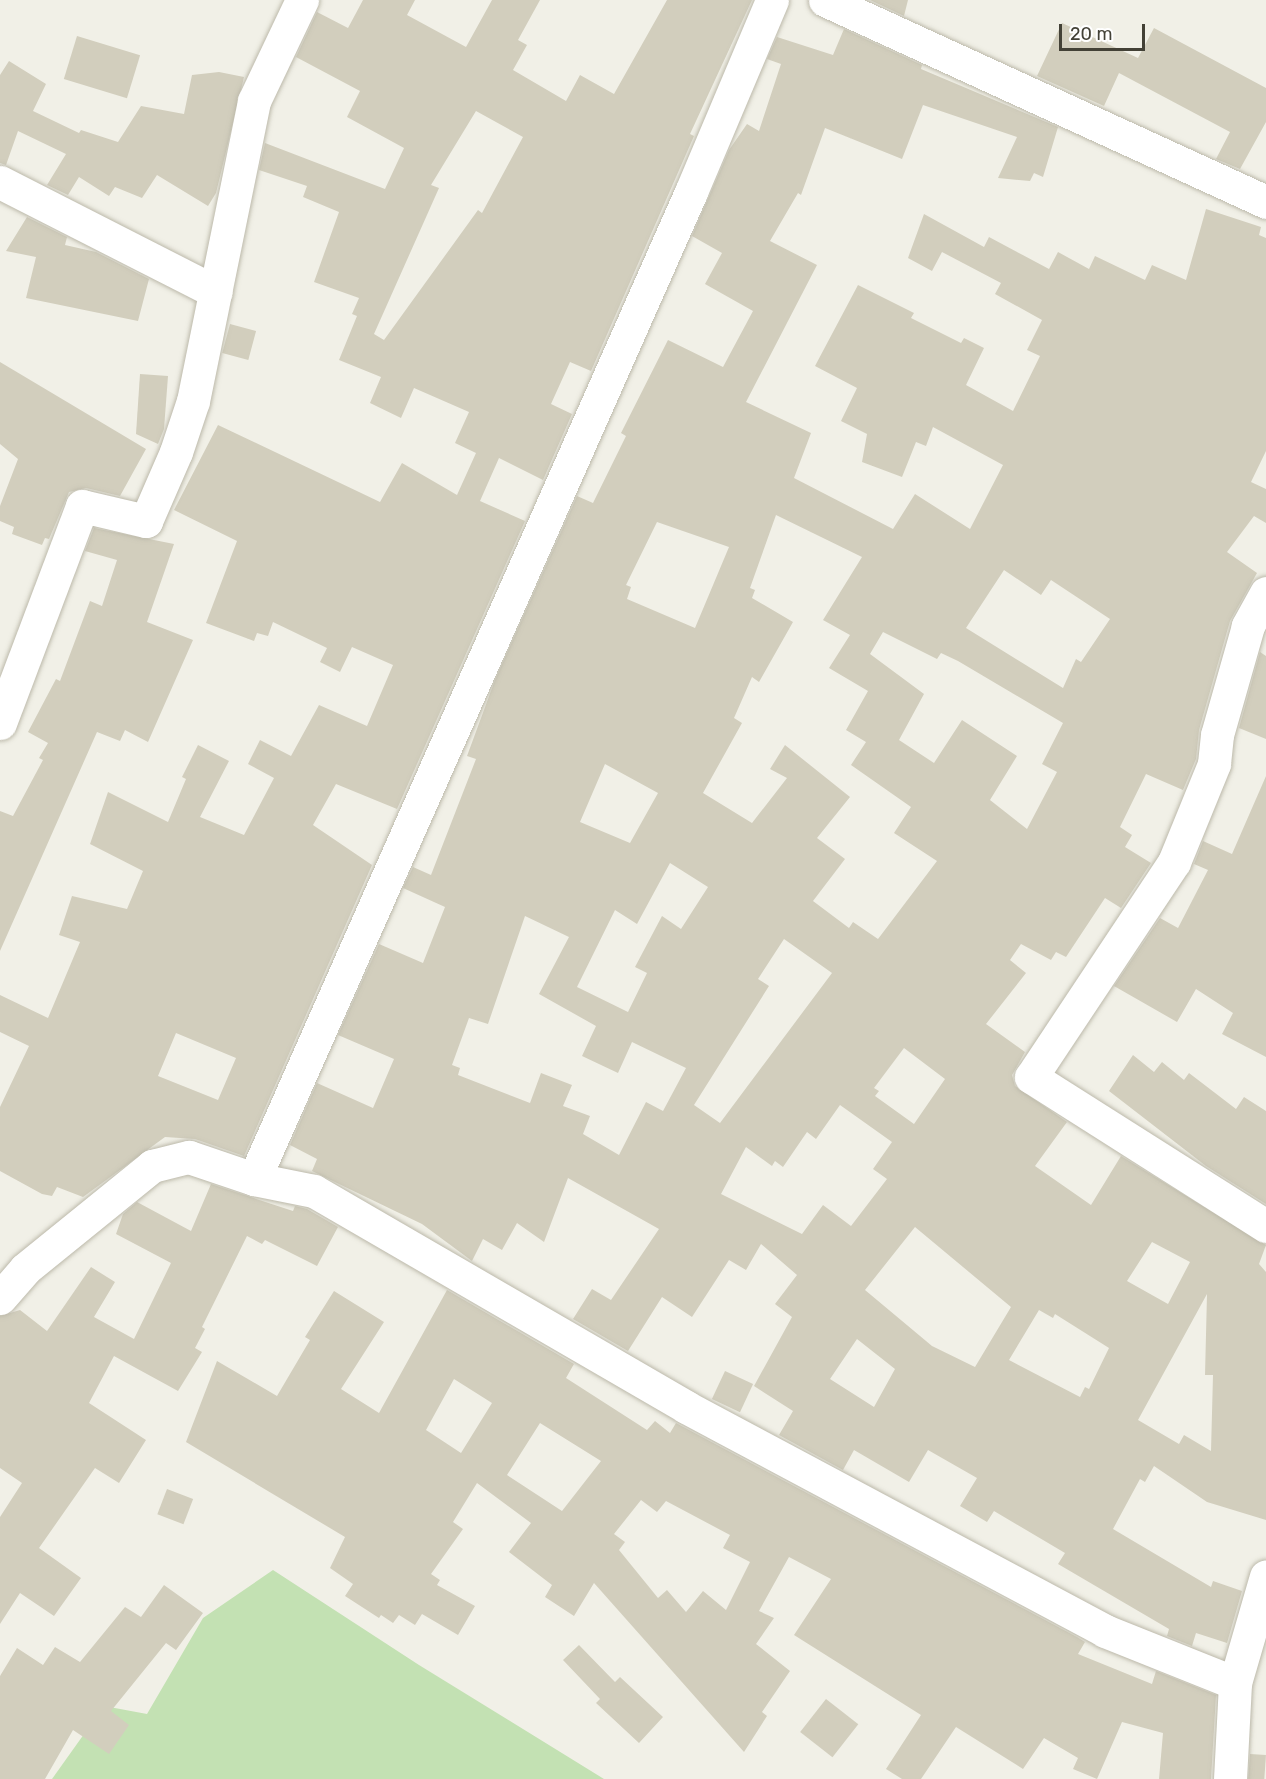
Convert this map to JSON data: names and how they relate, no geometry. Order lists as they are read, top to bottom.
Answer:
{
  "scale_bar": "20 m"
}
